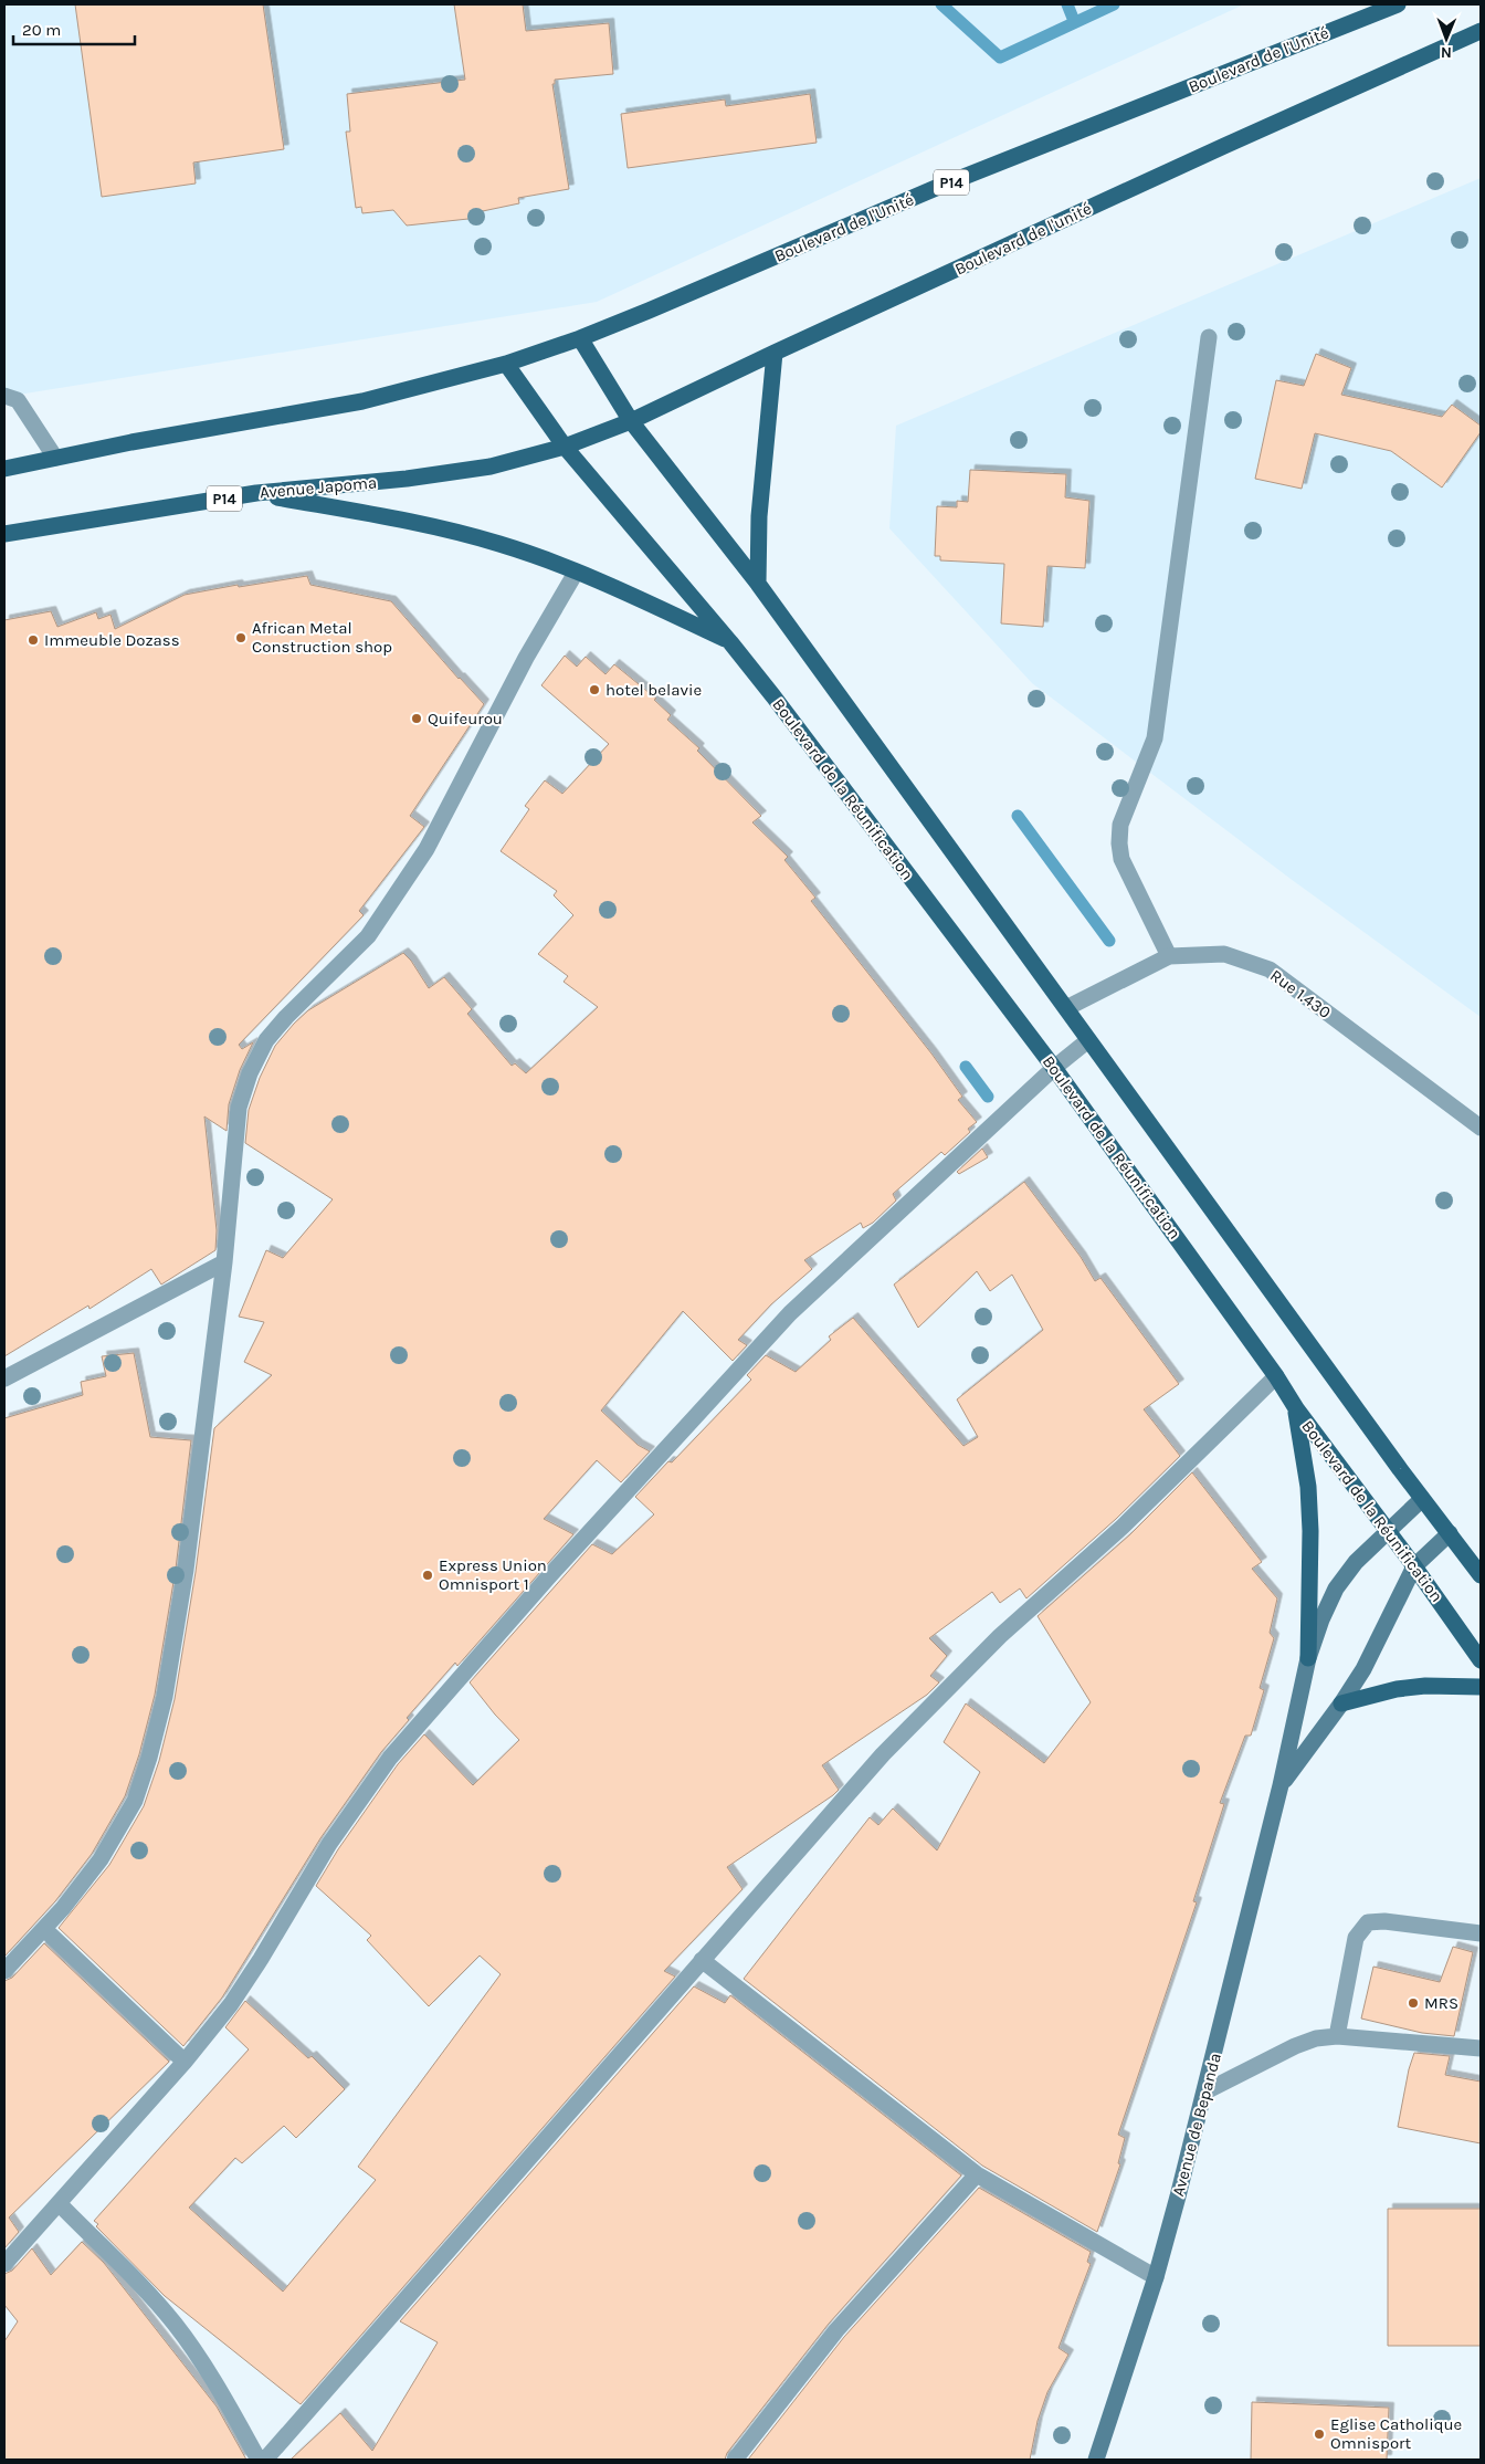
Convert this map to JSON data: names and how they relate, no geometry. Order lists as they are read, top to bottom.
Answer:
{
  "streets": {
    "main road": [
      "Boulevard de l'Unité",
      "P14",
      "Boulevard de l'unité",
      "Avenue Japoma",
      "Boulevard de la Réunification",
      "Avenue de Bepanda"
    ],
    "street": ["Rue 1.430"]
  },
  "crossings": [
    ["Boulevard de l'Unité", "P14"],
    ["Boulevard de l'Unité", "Boulevard de la Réunification"],
    ["P14", "Boulevard de la Réunification"],
    ["Boulevard de l'unité", "Avenue Japoma"],
    ["Boulevard de l'unité", "Boulevard de la Réunification"],
    ["Avenue Japoma", "Boulevard de la Réunification"],
    ["Boulevard de la Réunification", "Avenue de Bepanda"]
  ],
  "places": [
    "African Metal Construction shop",
    "Immeuble Dozass",
    "hotel belavie",
    "Quifeurou",
    "Express Union Omnisport 1",
    "MRS",
    "Eglise Catholique Omnisport"
  ],
  "scale_bar": "20 m",
  "north": "bottom"
}
